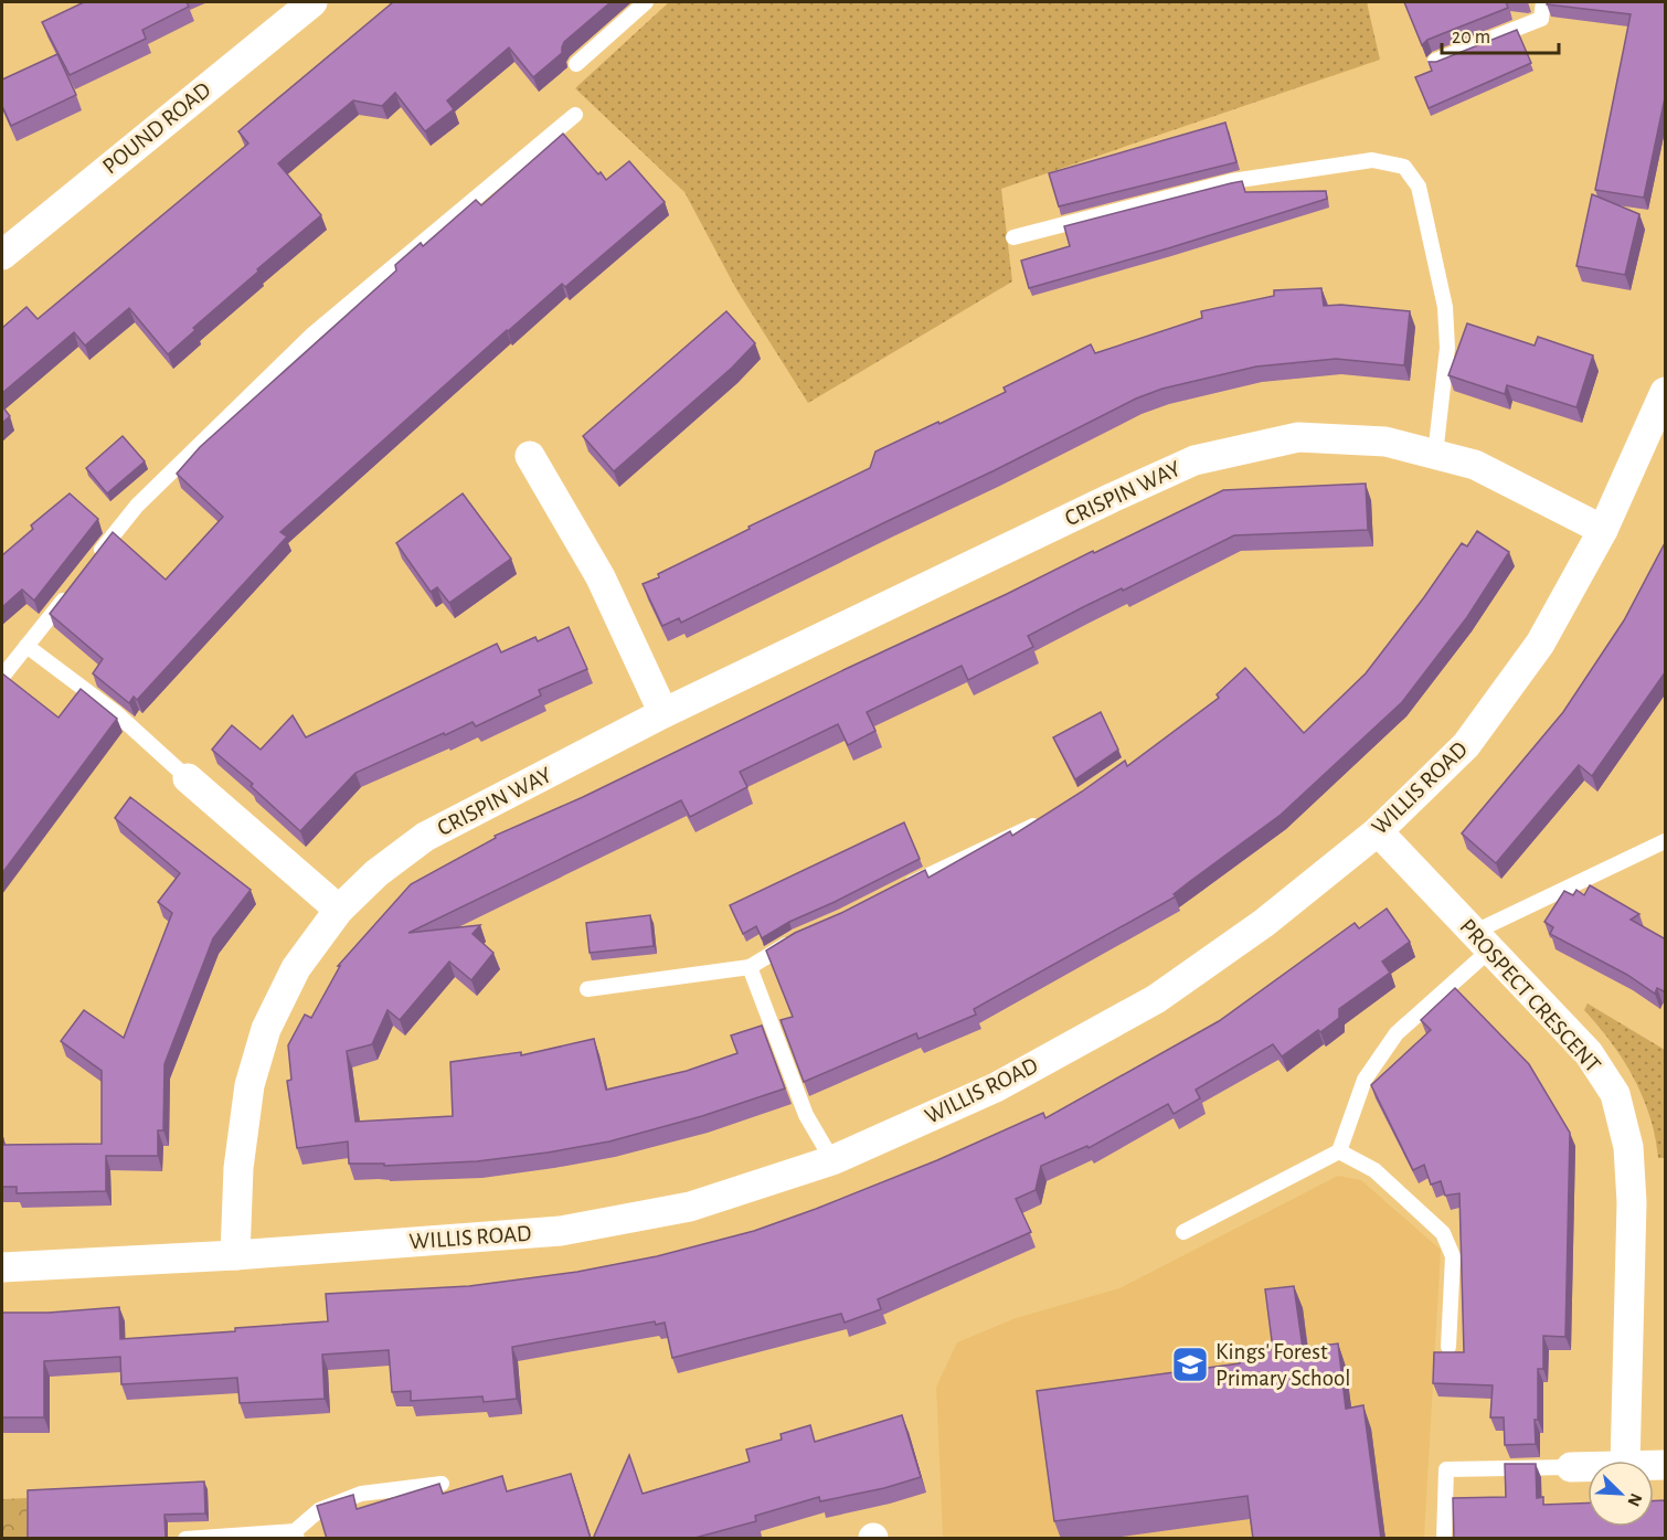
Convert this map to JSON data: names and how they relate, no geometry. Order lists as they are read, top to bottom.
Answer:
{
  "streets": {
    "street": [
      "POUND ROAD",
      "CRISPIN WAY",
      "WILLIS ROAD",
      "PROSPECT CRESCENT"
    ]
  },
  "crossings": [
    ["CRISPIN WAY", "WILLIS ROAD"],
    ["WILLIS ROAD", "PROSPECT CRESCENT"]
  ],
  "places": {
    "school or university": ["Kings' Forest Primary School"]
  },
  "scale_bar": "20 m",
  "north": "bottom right"
}
